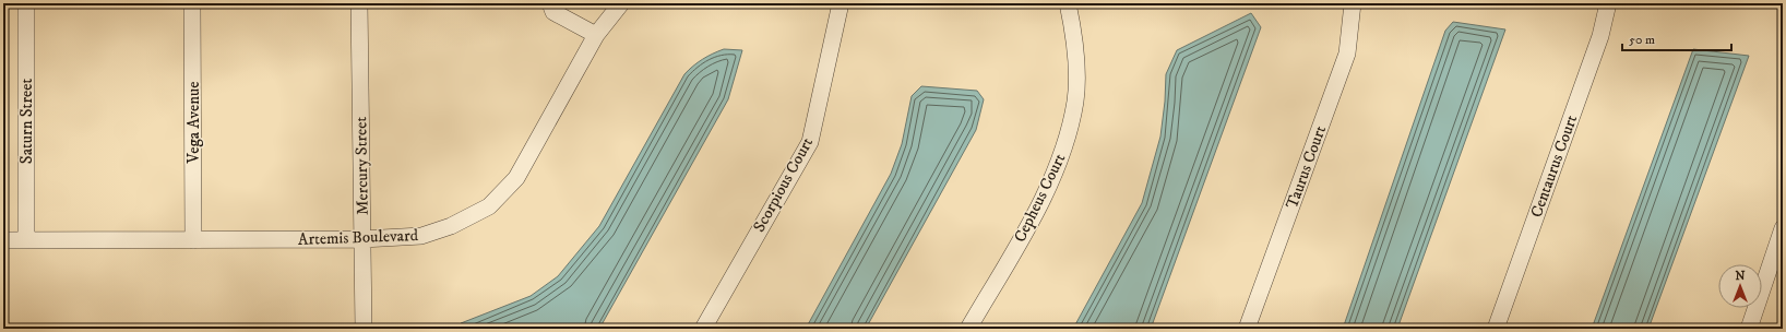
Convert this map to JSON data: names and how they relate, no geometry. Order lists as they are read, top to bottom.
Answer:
{
  "streets": {
    "street": [
      "Saturn Street",
      "Vega Avenue",
      "Mercury Street",
      "Centaurus Court",
      "Taurus Court",
      "Scorpious Court",
      "Cepheus Court",
      "Artemis Boulevard"
    ]
  },
  "crossings": [
    ["Saturn Street", "Artemis Boulevard"],
    ["Vega Avenue", "Artemis Boulevard"],
    ["Mercury Street", "Artemis Boulevard"]
  ],
  "scale_bar": "50 m",
  "north": "top"
}
